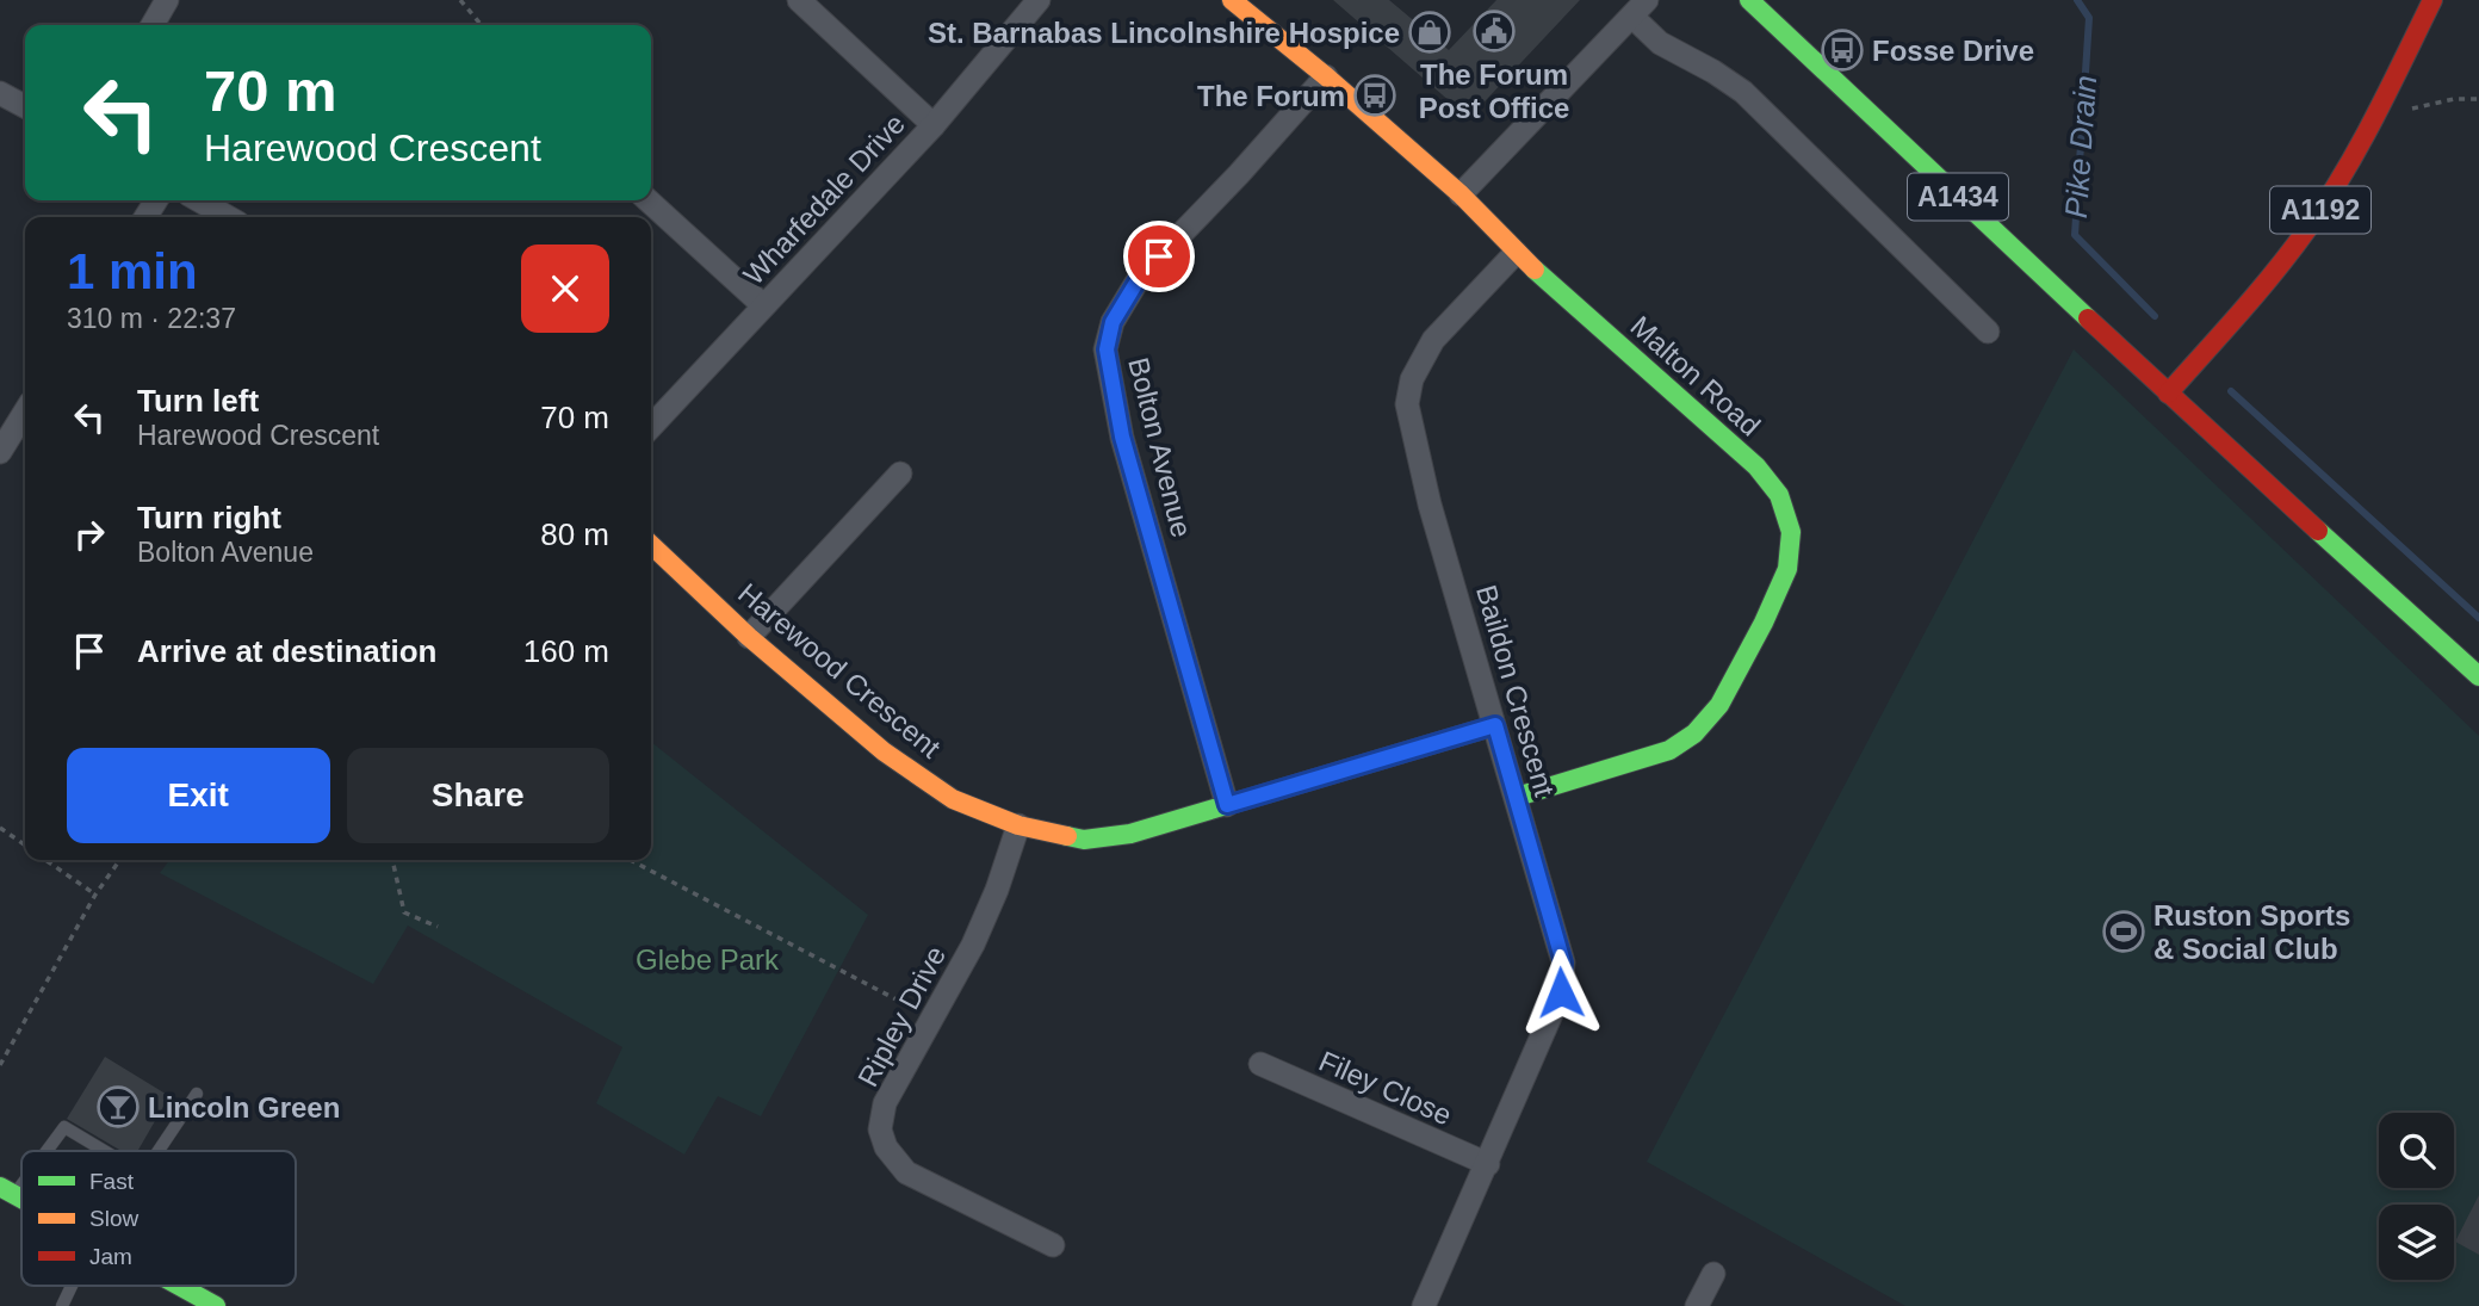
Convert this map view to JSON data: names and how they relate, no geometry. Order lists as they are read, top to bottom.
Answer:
{
  "streets": {
    "street": [
      "A1434",
      "Wharfedale Drive",
      "A1192",
      "Malton Road",
      "Bolton Avenue",
      "Harewood Crescent",
      "Baildon Crescent",
      "Ripley Drive",
      "Filey Close"
    ]
  },
  "crossings": [
    ["A1434", "A1192"],
    ["Malton Road", "Bolton Avenue"],
    ["Malton Road", "Baildon Crescent"],
    ["Bolton Avenue", "Harewood Crescent"],
    ["Harewood Crescent", "Baildon Crescent"],
    ["Harewood Crescent", "Ripley Drive"],
    ["Baildon Crescent", "Filey Close"]
  ],
  "water": ["Pike Drain"],
  "parks": ["Glebe Park"],
  "places": {
    "public building": ["The Forum Post Office"],
    "shop": ["St. Barnabas Lincolnshire Hospice"],
    "bus stop": ["Fosse Drive", "The Forum"],
    "sports": ["Ruston Sports & Social Club"],
    "bar": ["Lincoln Green"]
  },
  "legend": ["Fast", "Slow", "Jam"],
  "page": {
    "turn": ["70 m", "Harewood Crescent"],
    "heading": ["1 min", "310 m · 22:37"],
    "list": [
      {
        "name": "Turn left",
        "note": "Harewood Crescent",
        "value": "70 m"
      },
      {
        "name": "Turn right",
        "note": "Bolton Avenue",
        "value": "80 m"
      },
      {
        "name": "Arrive at destination",
        "value": "160 m"
      }
    ],
    "buttons": ["Exit", "Share"]
  }
}
